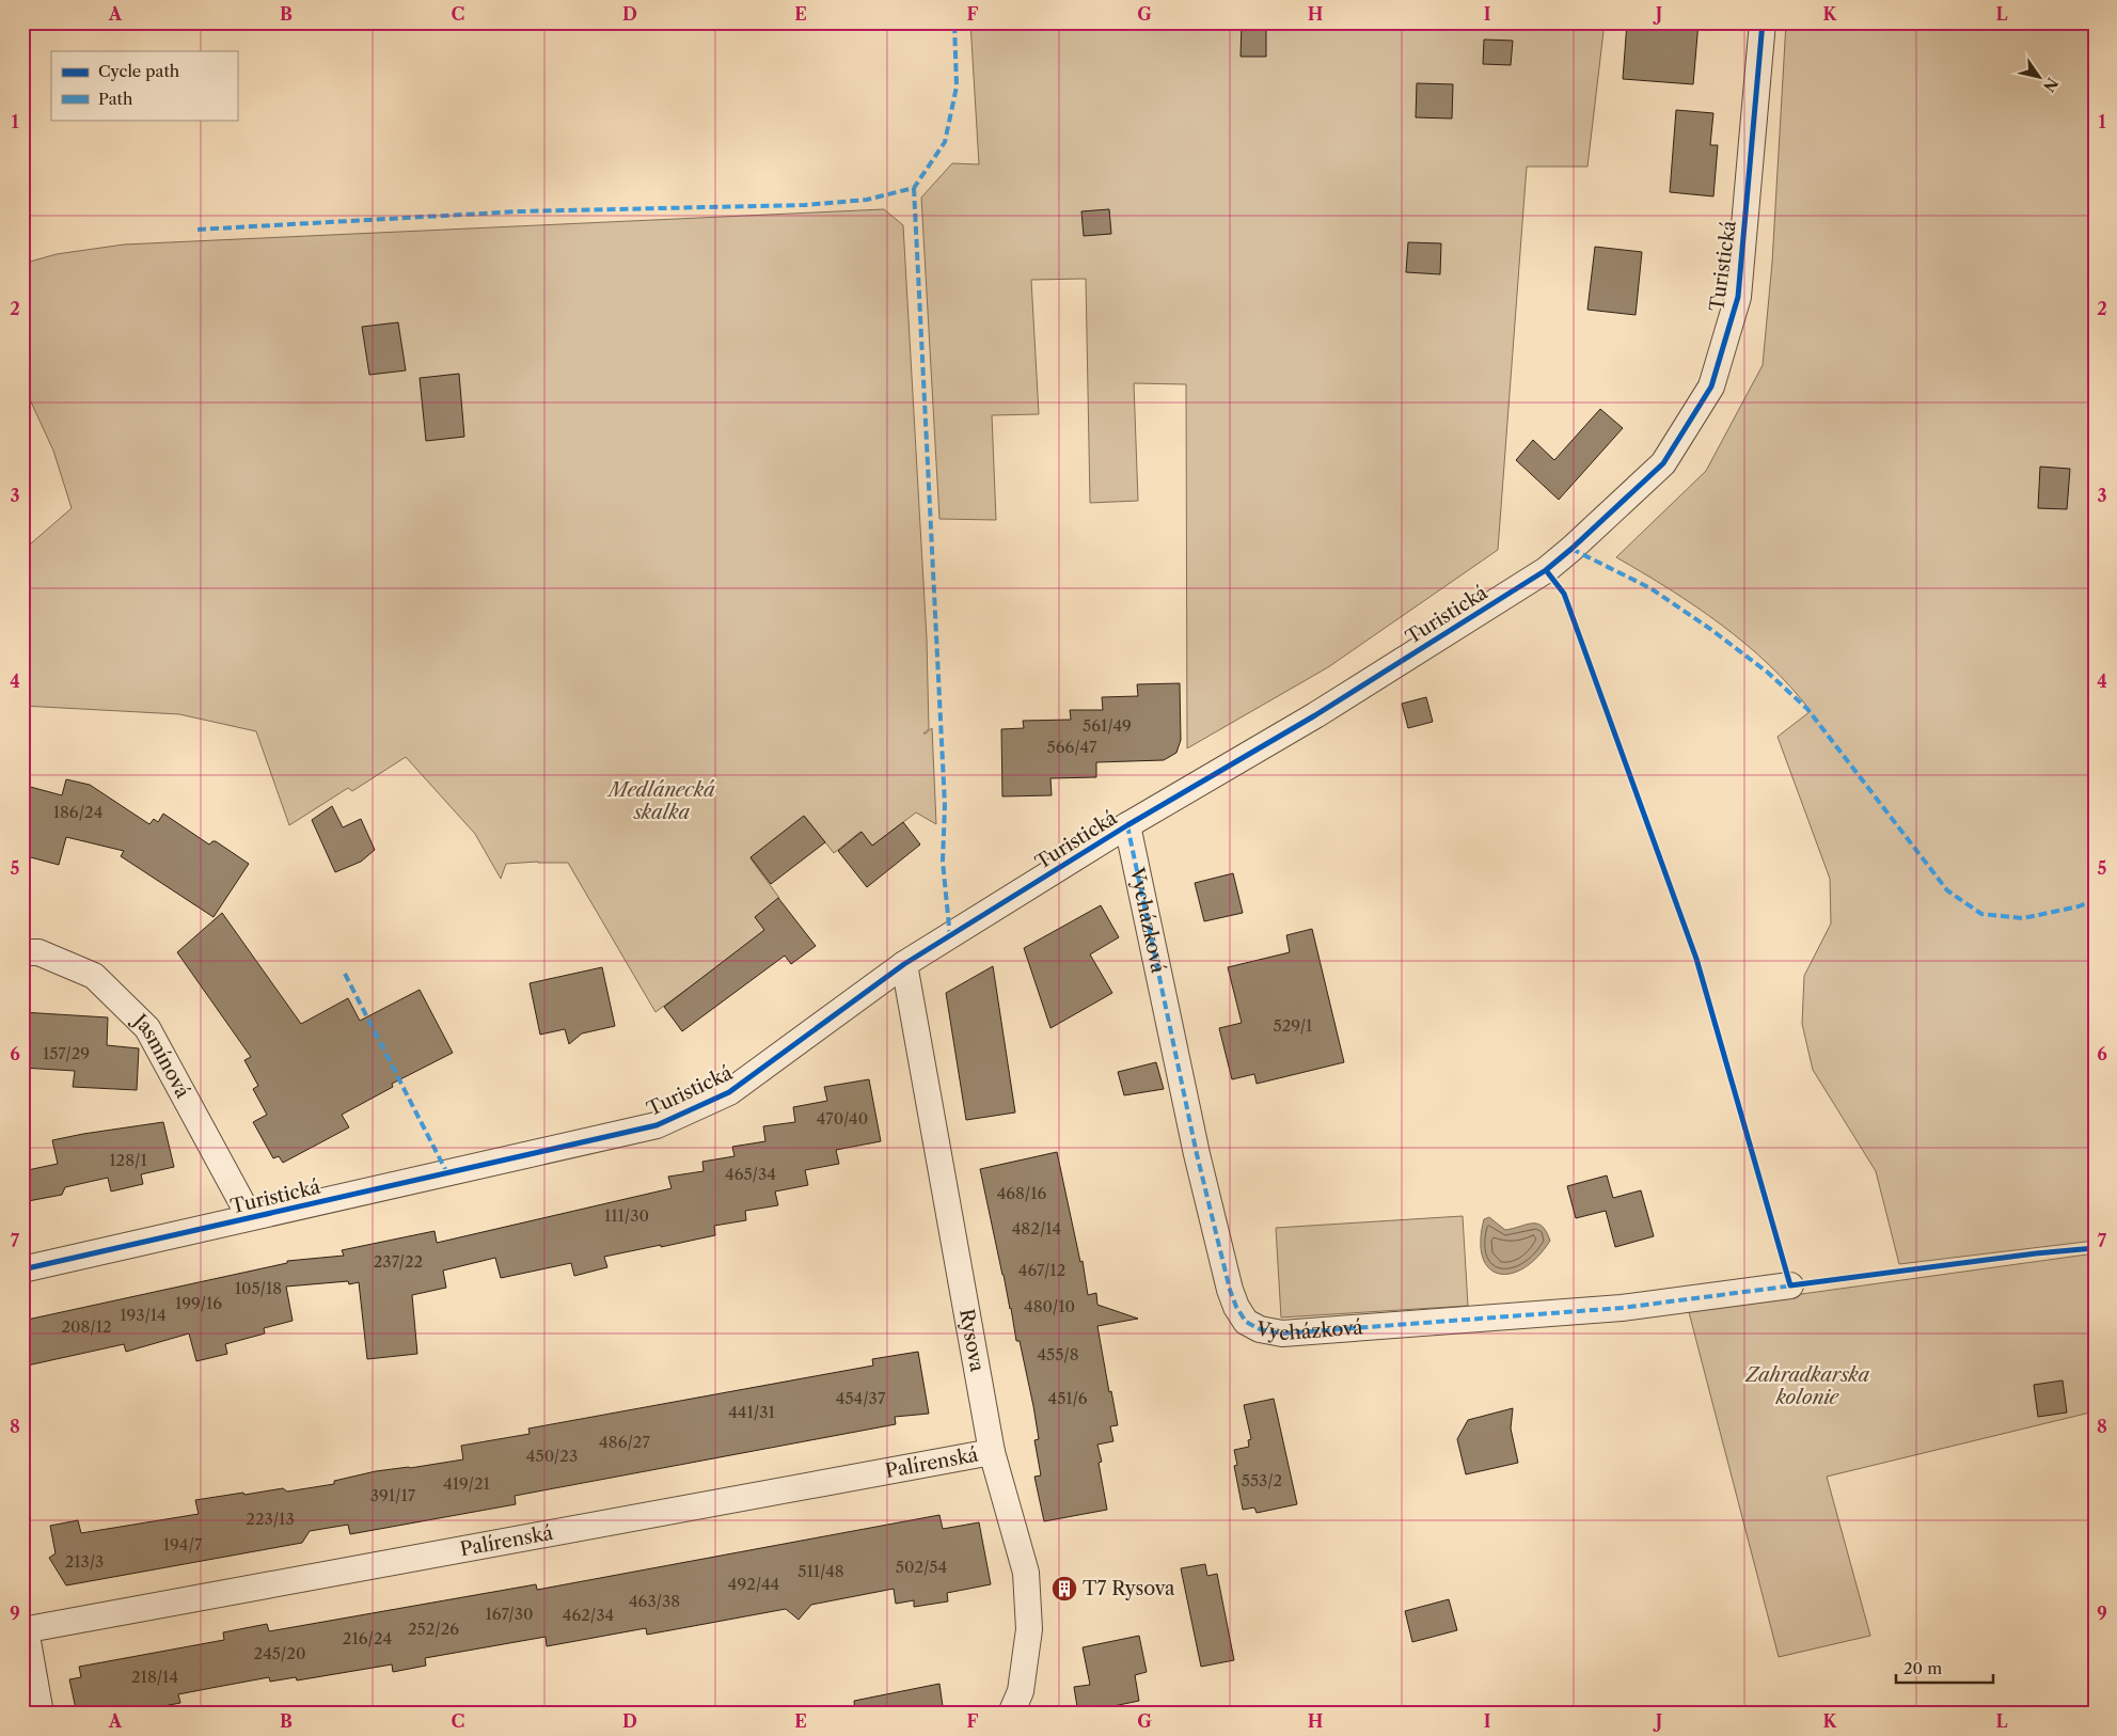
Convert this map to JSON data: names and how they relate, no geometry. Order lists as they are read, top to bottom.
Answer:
{
  "streets": {
    "street": [
      "Turistická",
      "Vycházková",
      "Jasmínová",
      "Rysova",
      "Palírenská"
    ]
  },
  "crossings": [
    ["Turistická", "Vycházková"],
    ["Turistická", "Jasmínová"],
    ["Turistická", "Rysova"],
    ["Rysova", "Palírenská"]
  ],
  "parks": ["Medlánecká skalka", "Zahradkarska kolonie"],
  "places": {
    "building": ["T7 Rysova"]
  },
  "house_numbers": [
    "561/49",
    "566/47",
    "186/24",
    "529/1",
    "157/29",
    "470/40",
    "128/1",
    "465/34",
    "468/16",
    "111/30",
    "482/14",
    "237/22",
    "467/12",
    "105/18",
    "199/16",
    "480/10",
    "193/14",
    "208/12",
    "455/8",
    "454/37",
    "451/6",
    "441/31",
    "486/27",
    "450/23",
    "553/2",
    "419/21",
    "391/17",
    "223/13",
    "194/7",
    "213/3",
    "502/54",
    "511/48",
    "492/44",
    "463/38",
    "167/30",
    "462/34",
    "252/26",
    "216/24",
    "245/20",
    "218/14"
  ],
  "legend": ["Cycle path", "Path"],
  "scale_bar": "20 m",
  "north": "bottom right",
  "grid": {
    "columns": [
      "A",
      "B",
      "C",
      "D",
      "E",
      "F",
      "G",
      "H",
      "I",
      "J",
      "K",
      "L"
    ],
    "rows": [
      "1",
      "2",
      "3",
      "4",
      "5",
      "6",
      "7",
      "8",
      "9"
    ]
  }
}
